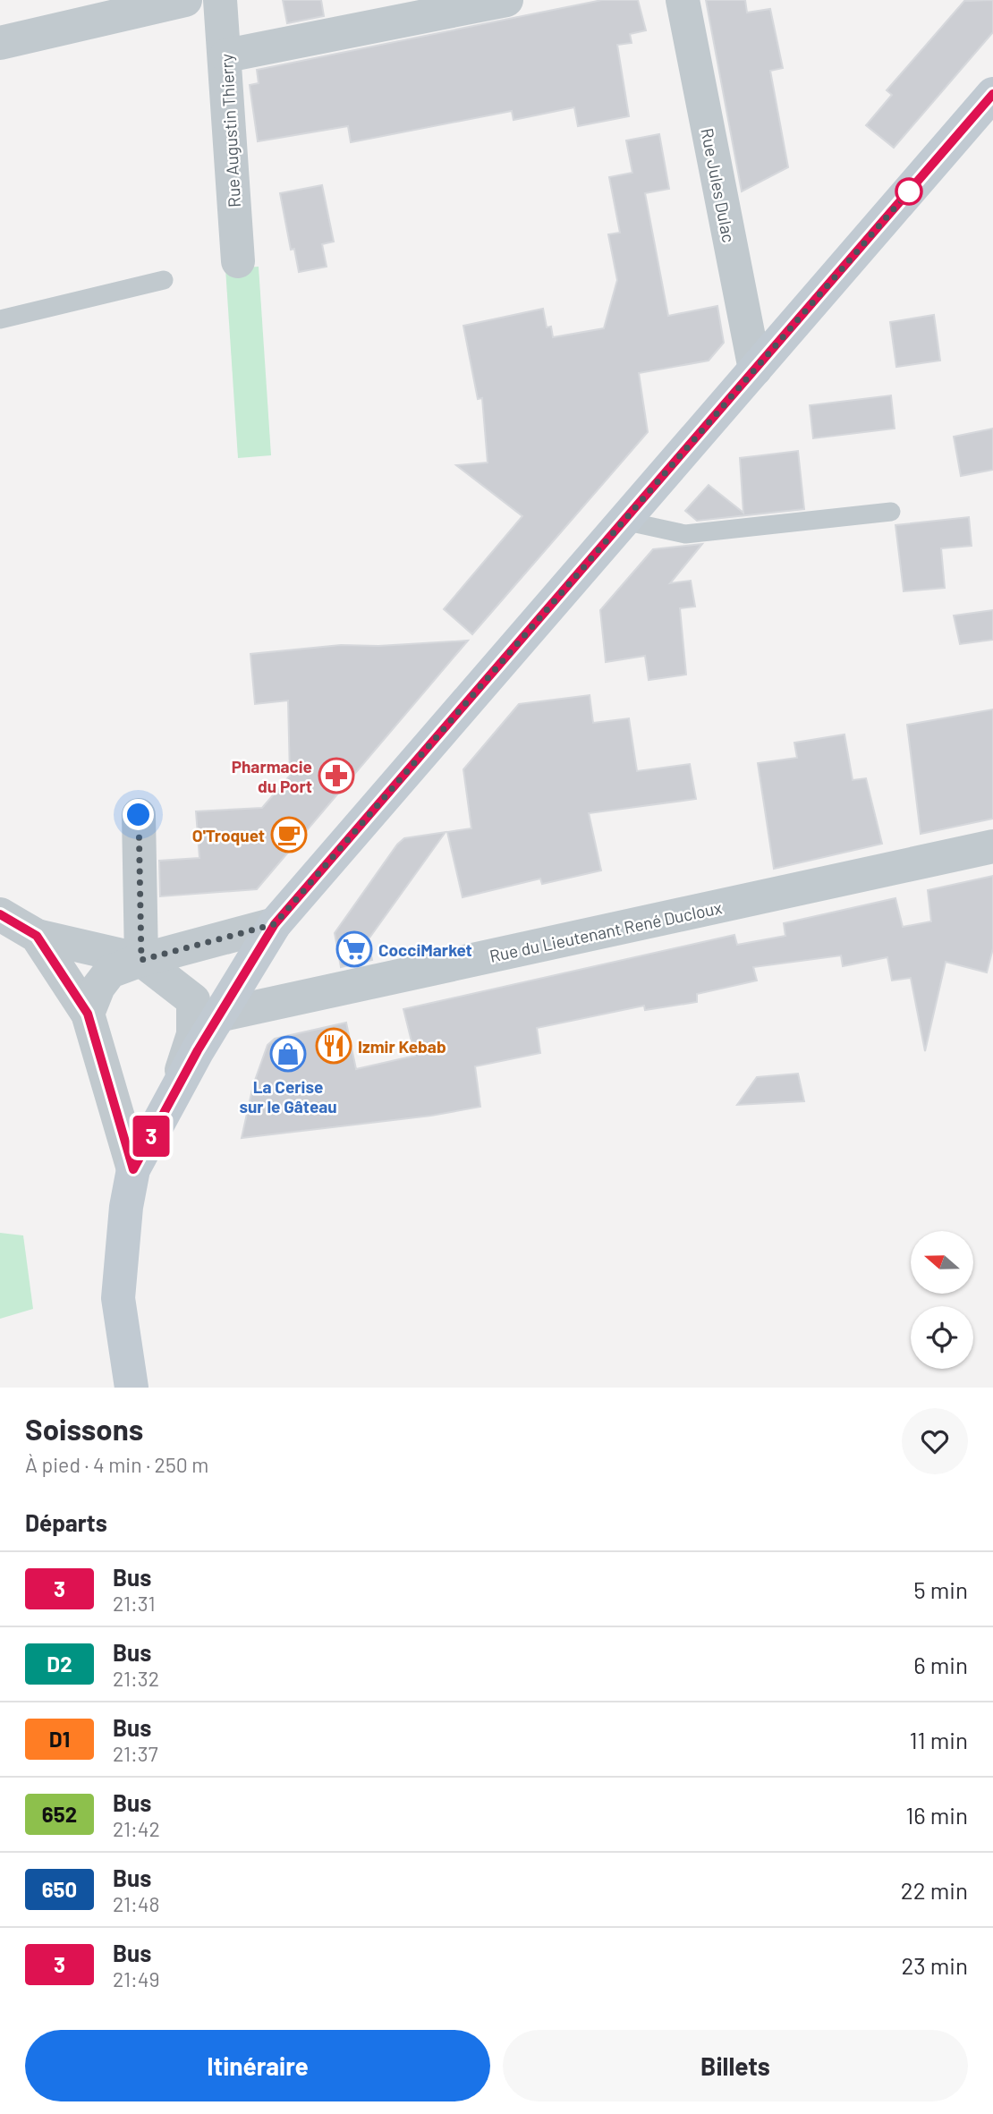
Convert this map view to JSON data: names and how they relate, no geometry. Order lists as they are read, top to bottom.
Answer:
{
  "streets": {
    "street": ["Rue Augustin Thierry", "Rue Jules Dulac", "Rue du Lieutenant René Ducloux"]
  },
  "places": {
    "pharmacy": ["Pharmacie du Port"],
    "cafe": ["O'Troquet"],
    "supermarket": ["CocciMarket"],
    "restaurant": ["Izmir Kebab"],
    "shop": ["La Cerise sur le Gâteau"]
  },
  "lines": ["bus line 3"],
  "north": "left",
  "page": {
    "on_map": "3",
    "heading": [
      ["Soissons", "À pied · 4 min · 250 m"],
      "Départs"
    ],
    "list": [
      {
        "mark": "3",
        "name": "Bus",
        "note": "21:31",
        "value": "5 min"
      },
      {
        "mark": "D2",
        "name": "Bus",
        "note": "21:32",
        "value": "6 min"
      },
      {
        "mark": "D1",
        "name": "Bus",
        "note": "21:37",
        "value": "11 min"
      },
      {
        "mark": "652",
        "name": "Bus",
        "note": "21:42",
        "value": "16 min"
      },
      {
        "mark": "650",
        "name": "Bus",
        "note": "21:48",
        "value": "22 min"
      },
      {
        "mark": "3",
        "name": "Bus",
        "note": "21:49",
        "value": "23 min"
      }
    ],
    "buttons": ["Itinéraire", "Billets"]
  }
}
